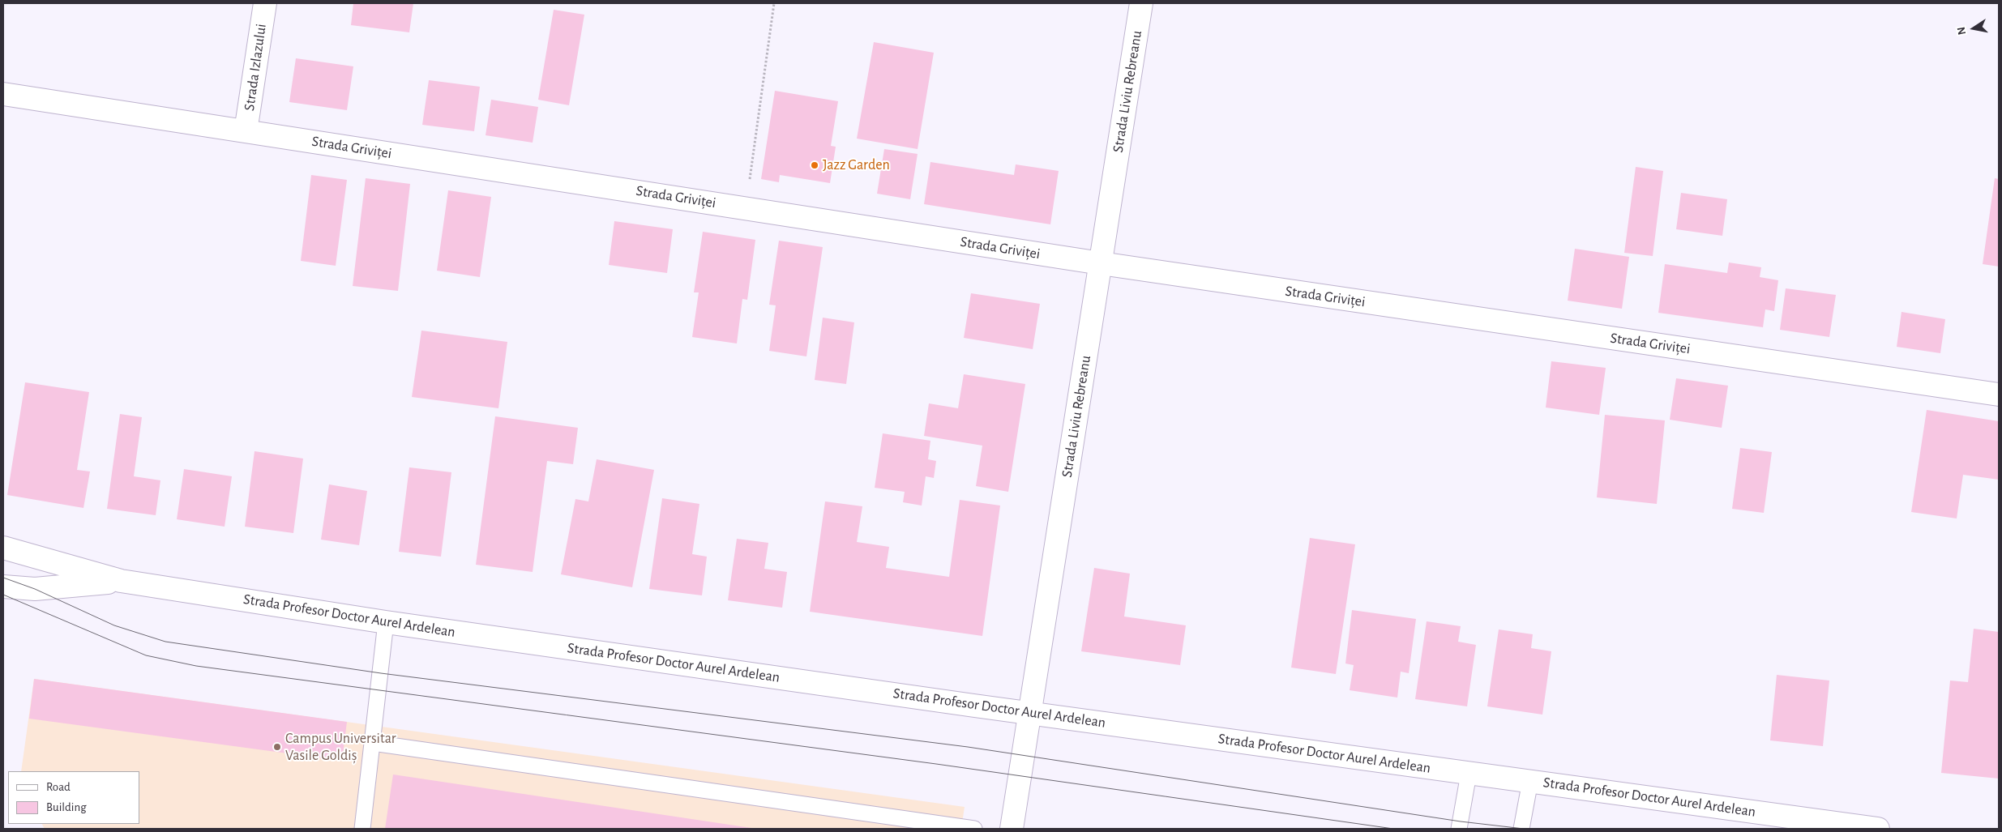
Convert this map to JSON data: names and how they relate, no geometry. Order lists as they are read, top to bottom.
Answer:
{
  "streets": {
    "street": [
      "Strada Izlazului",
      "Strada Liviu Rebreanu",
      "Strada Griviței",
      "Strada Profesor Doctor Aurel Ardelean"
    ]
  },
  "crossings": [
    ["Strada Izlazului", "Strada Griviței"],
    ["Strada Liviu Rebreanu", "Strada Griviței"],
    ["Strada Liviu Rebreanu", "Strada Profesor Doctor Aurel Ardelean"]
  ],
  "places": ["Jazz Garden", "Campus Universitar Vasile Goldiș"],
  "legend": ["Road", "Building"],
  "north": "left"
}
